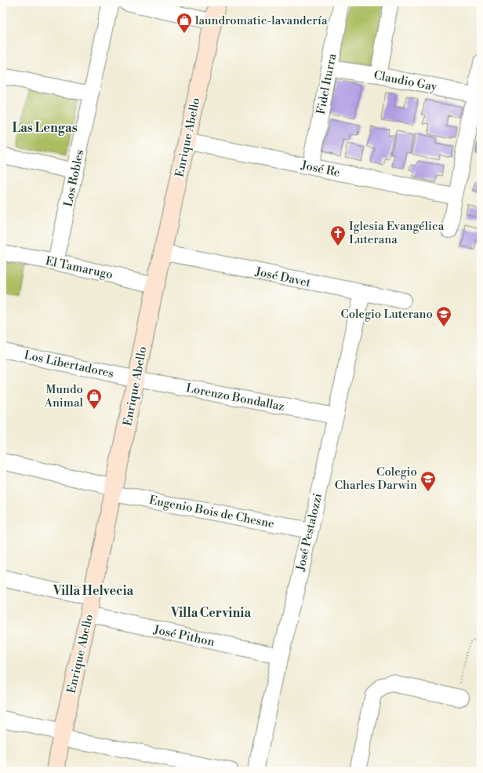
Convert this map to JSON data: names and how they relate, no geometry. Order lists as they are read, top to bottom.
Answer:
{
  "streets": {
    "street": [
      "Claudio Gay",
      "Fidel Iturra",
      "Enrique Abello",
      "José Re",
      "Los Robles",
      "El Tamarugo",
      "José Davet",
      "Los Libertadores",
      "Lorenzo Bondallaz",
      "Eugenio Bois de Chesne",
      "José Pestalozzi",
      "José Pithon"
    ]
  },
  "crossings": [
    ["Claudio Gay", "Fidel Iturra"],
    ["Fidel Iturra", "José Re"],
    ["Enrique Abello", "José Re"],
    ["Enrique Abello", "El Tamarugo"],
    ["Enrique Abello", "José Davet"],
    ["Enrique Abello", "Los Libertadores"],
    ["Enrique Abello", "Lorenzo Bondallaz"],
    ["Enrique Abello", "Eugenio Bois de Chesne"],
    ["Enrique Abello", "José Pithon"],
    ["Los Robles", "El Tamarugo"],
    ["José Davet", "José Pestalozzi"],
    ["Los Libertadores", "Lorenzo Bondallaz"],
    ["Lorenzo Bondallaz", "José Pestalozzi"],
    ["Eugenio Bois de Chesne", "José Pestalozzi"],
    ["José Pestalozzi", "José Pithon"]
  ],
  "districts": ["Las Lengas", "Villa Helvecia", "Villa Cervinia"],
  "places": {
    "shop": ["laundromatic-lavandería", "Mundo Animal"],
    "church": ["Iglesia Evangélica Luterana"],
    "school or university": ["Colegio Luterano", "Colegio Charles Darwin"]
  }
}
